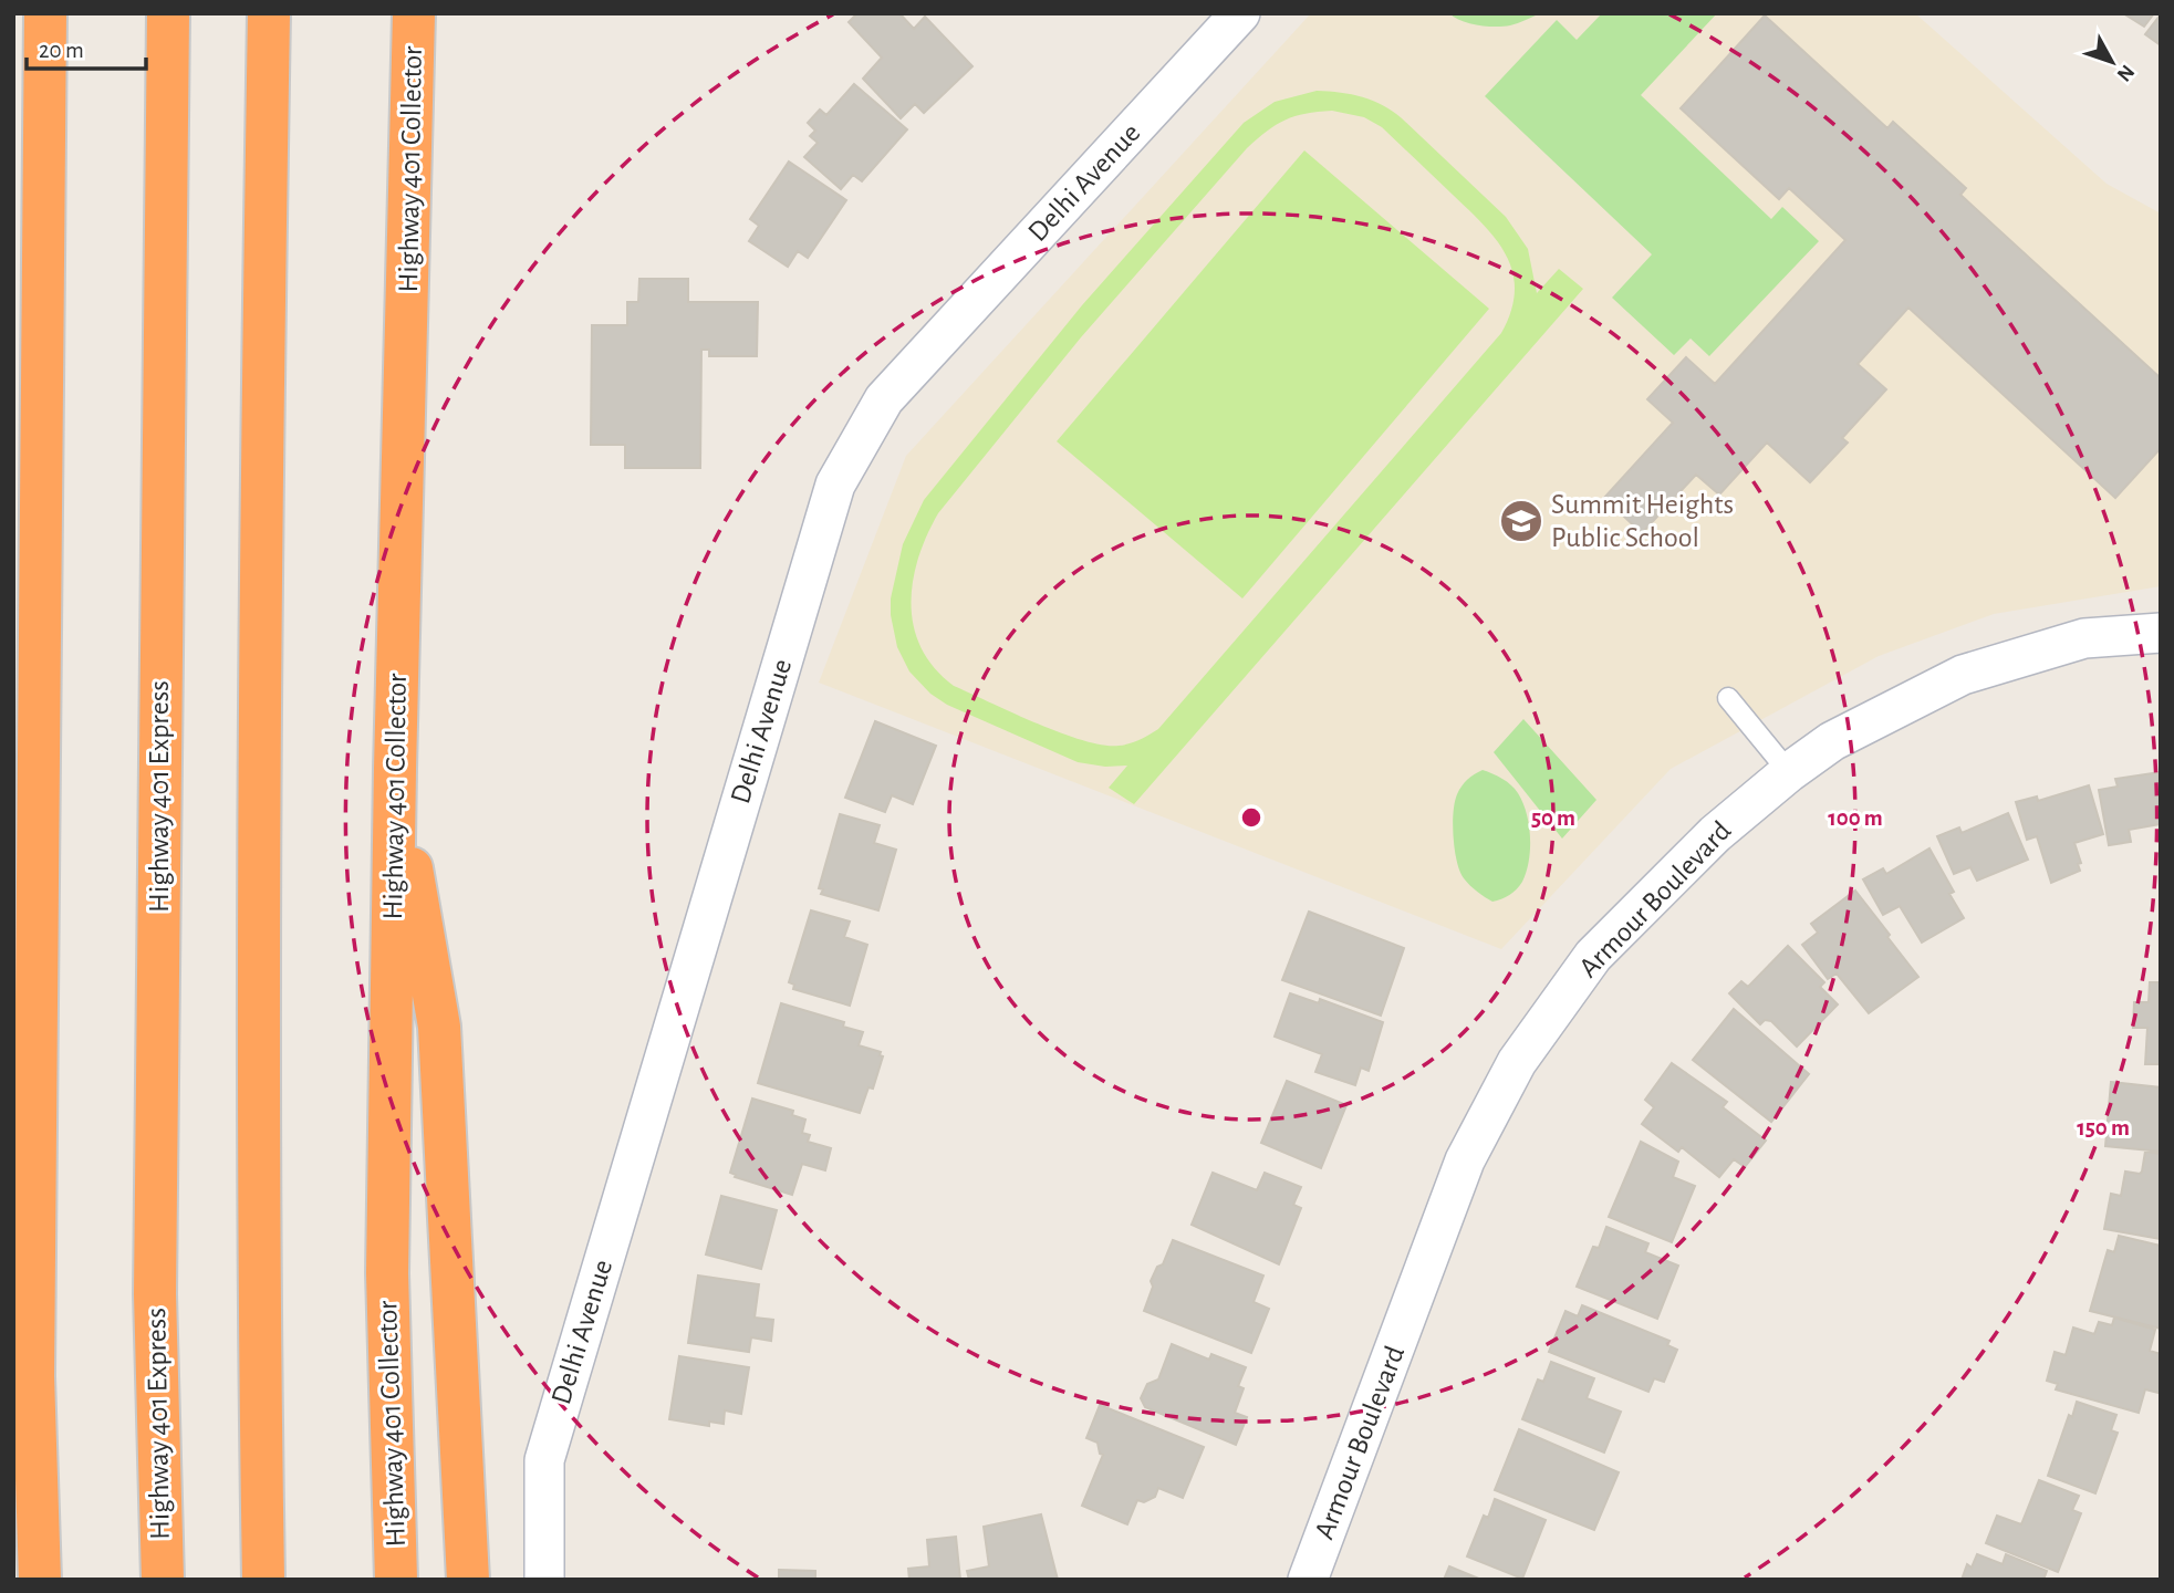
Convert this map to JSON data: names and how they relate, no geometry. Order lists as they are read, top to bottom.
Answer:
{
  "streets": {
    "highway": ["Highway 401 Collector", "Highway 401 Express"],
    "street": ["Delhi Avenue", "Armour Boulevard"]
  },
  "places": {
    "school or university": ["Summit Heights Public School"]
  },
  "scale_bar": "20 m",
  "north": "bottom right",
  "rings": ["50 m", "100 m", "150 m"]
}
